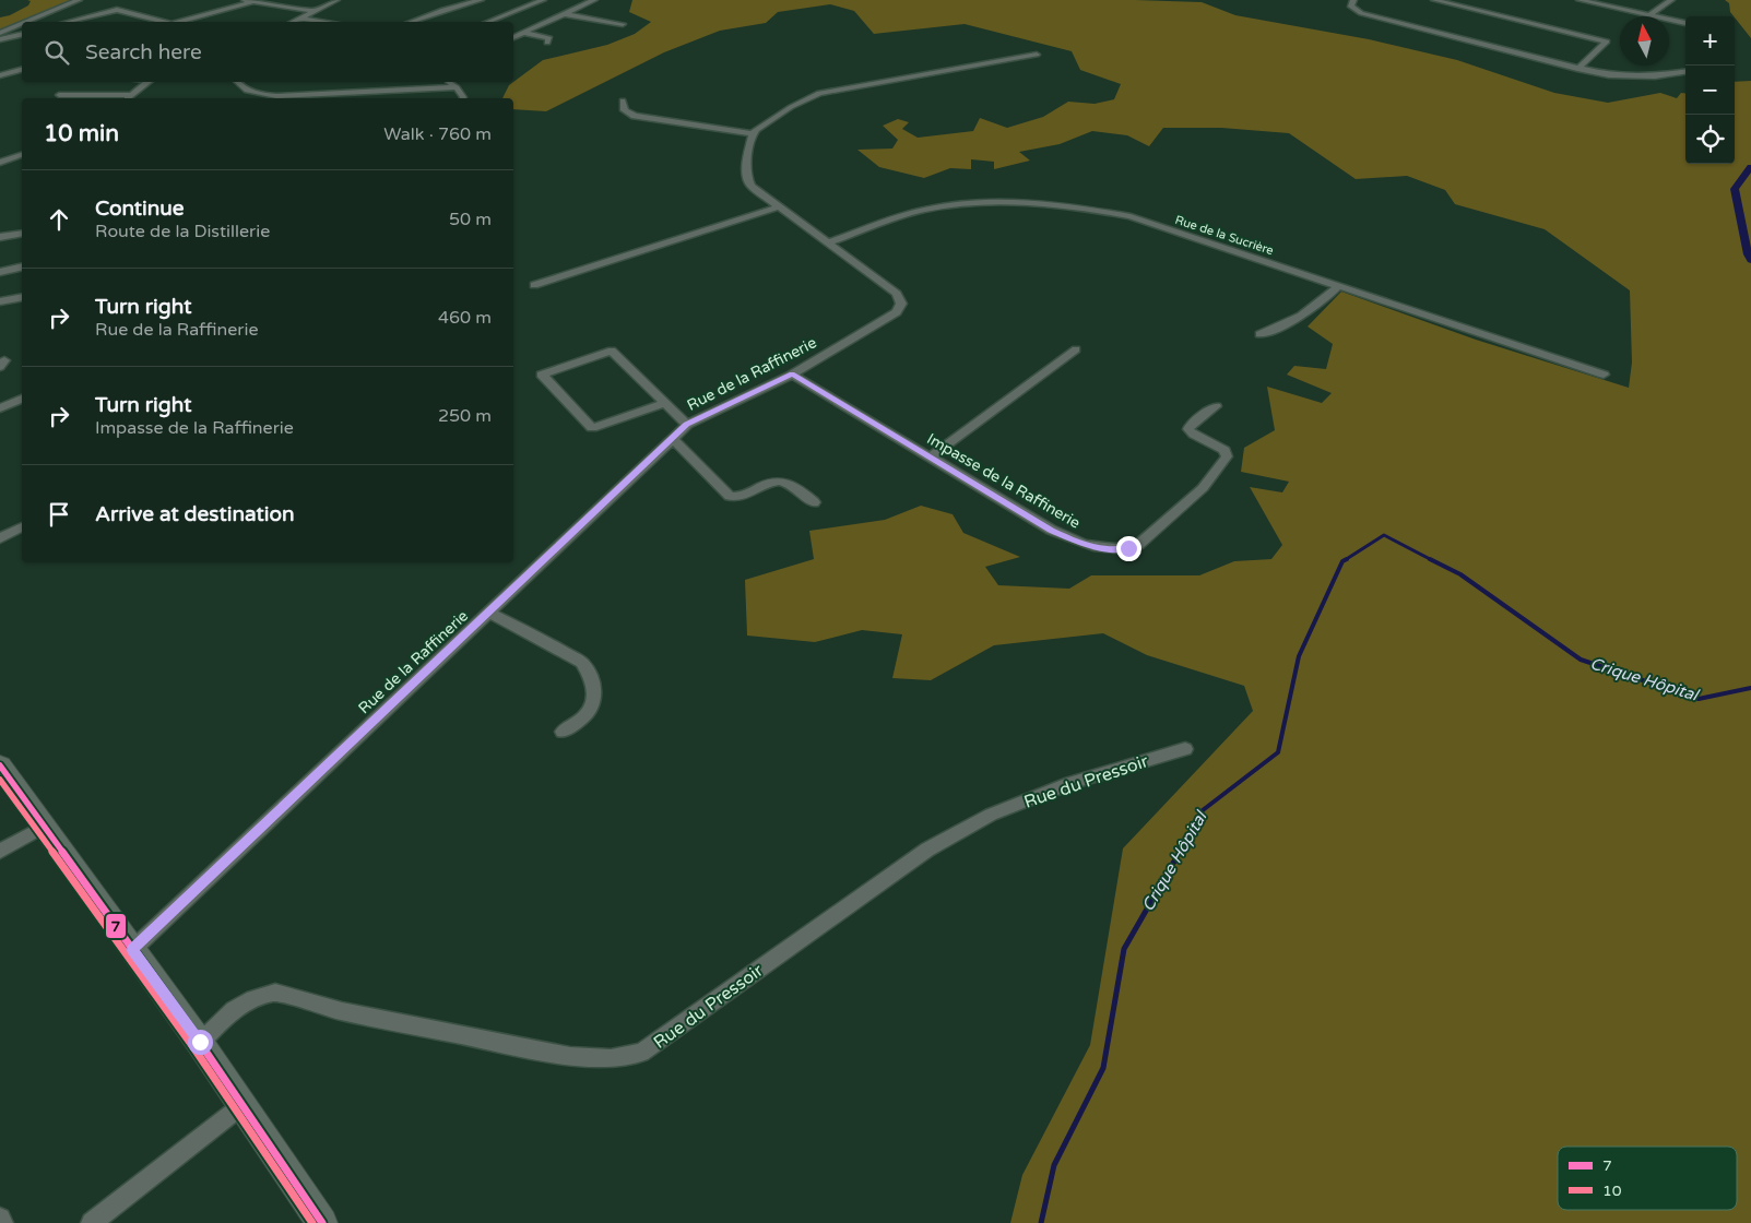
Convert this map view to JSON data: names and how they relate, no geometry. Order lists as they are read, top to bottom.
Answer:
{
  "streets": {
    "street": [
      "Rue de la Sucrière",
      "Rue de la Raffinerie",
      "Impasse de la Raffinerie",
      "Rue du Pressoir"
    ]
  },
  "crossings": [
    ["Rue de la Sucrière", "Rue de la Raffinerie"],
    ["Rue de la Raffinerie", "Impasse de la Raffinerie"]
  ],
  "water": ["Crique Hôpital"],
  "lines": ["transit line 7", "transit line 10"],
  "legend": ["7", "10"],
  "north": "top",
  "page": {
    "map_buttons": ["+", "−"],
    "search": "Search here",
    "heading": ["10 min", "Walk · 760 m"],
    "list": [
      ["Continue", "Route de la Distillerie", "50 m"],
      ["Turn right", "Rue de la Raffinerie", "460 m"],
      ["Turn right", "Impasse de la Raffinerie", "250 m"],
      "Arrive at destination"
    ]
  }
}
